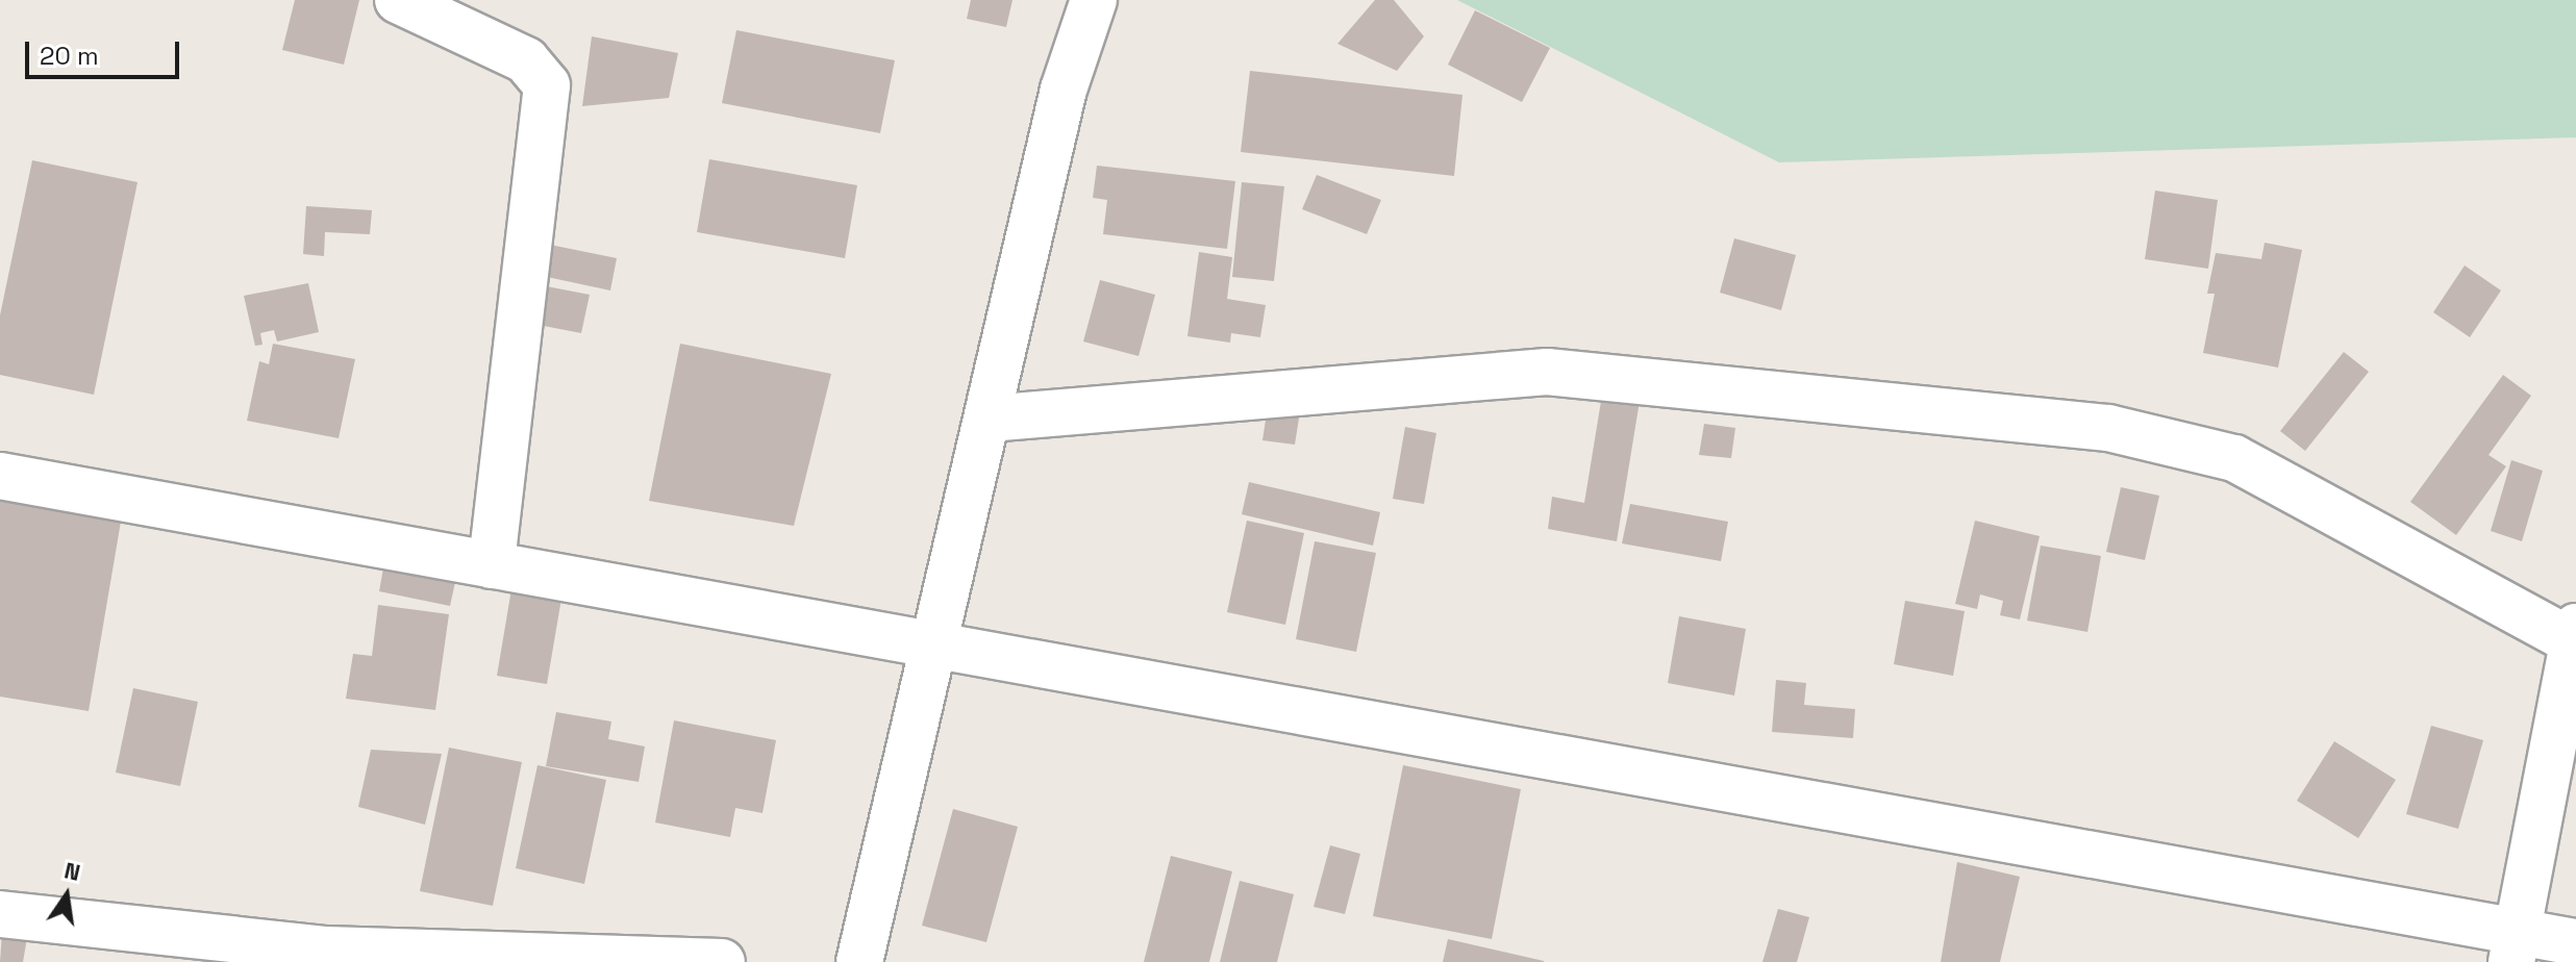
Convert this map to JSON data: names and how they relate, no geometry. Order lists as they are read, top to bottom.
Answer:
{
  "scale_bar": "20 m",
  "north": "top"
}
